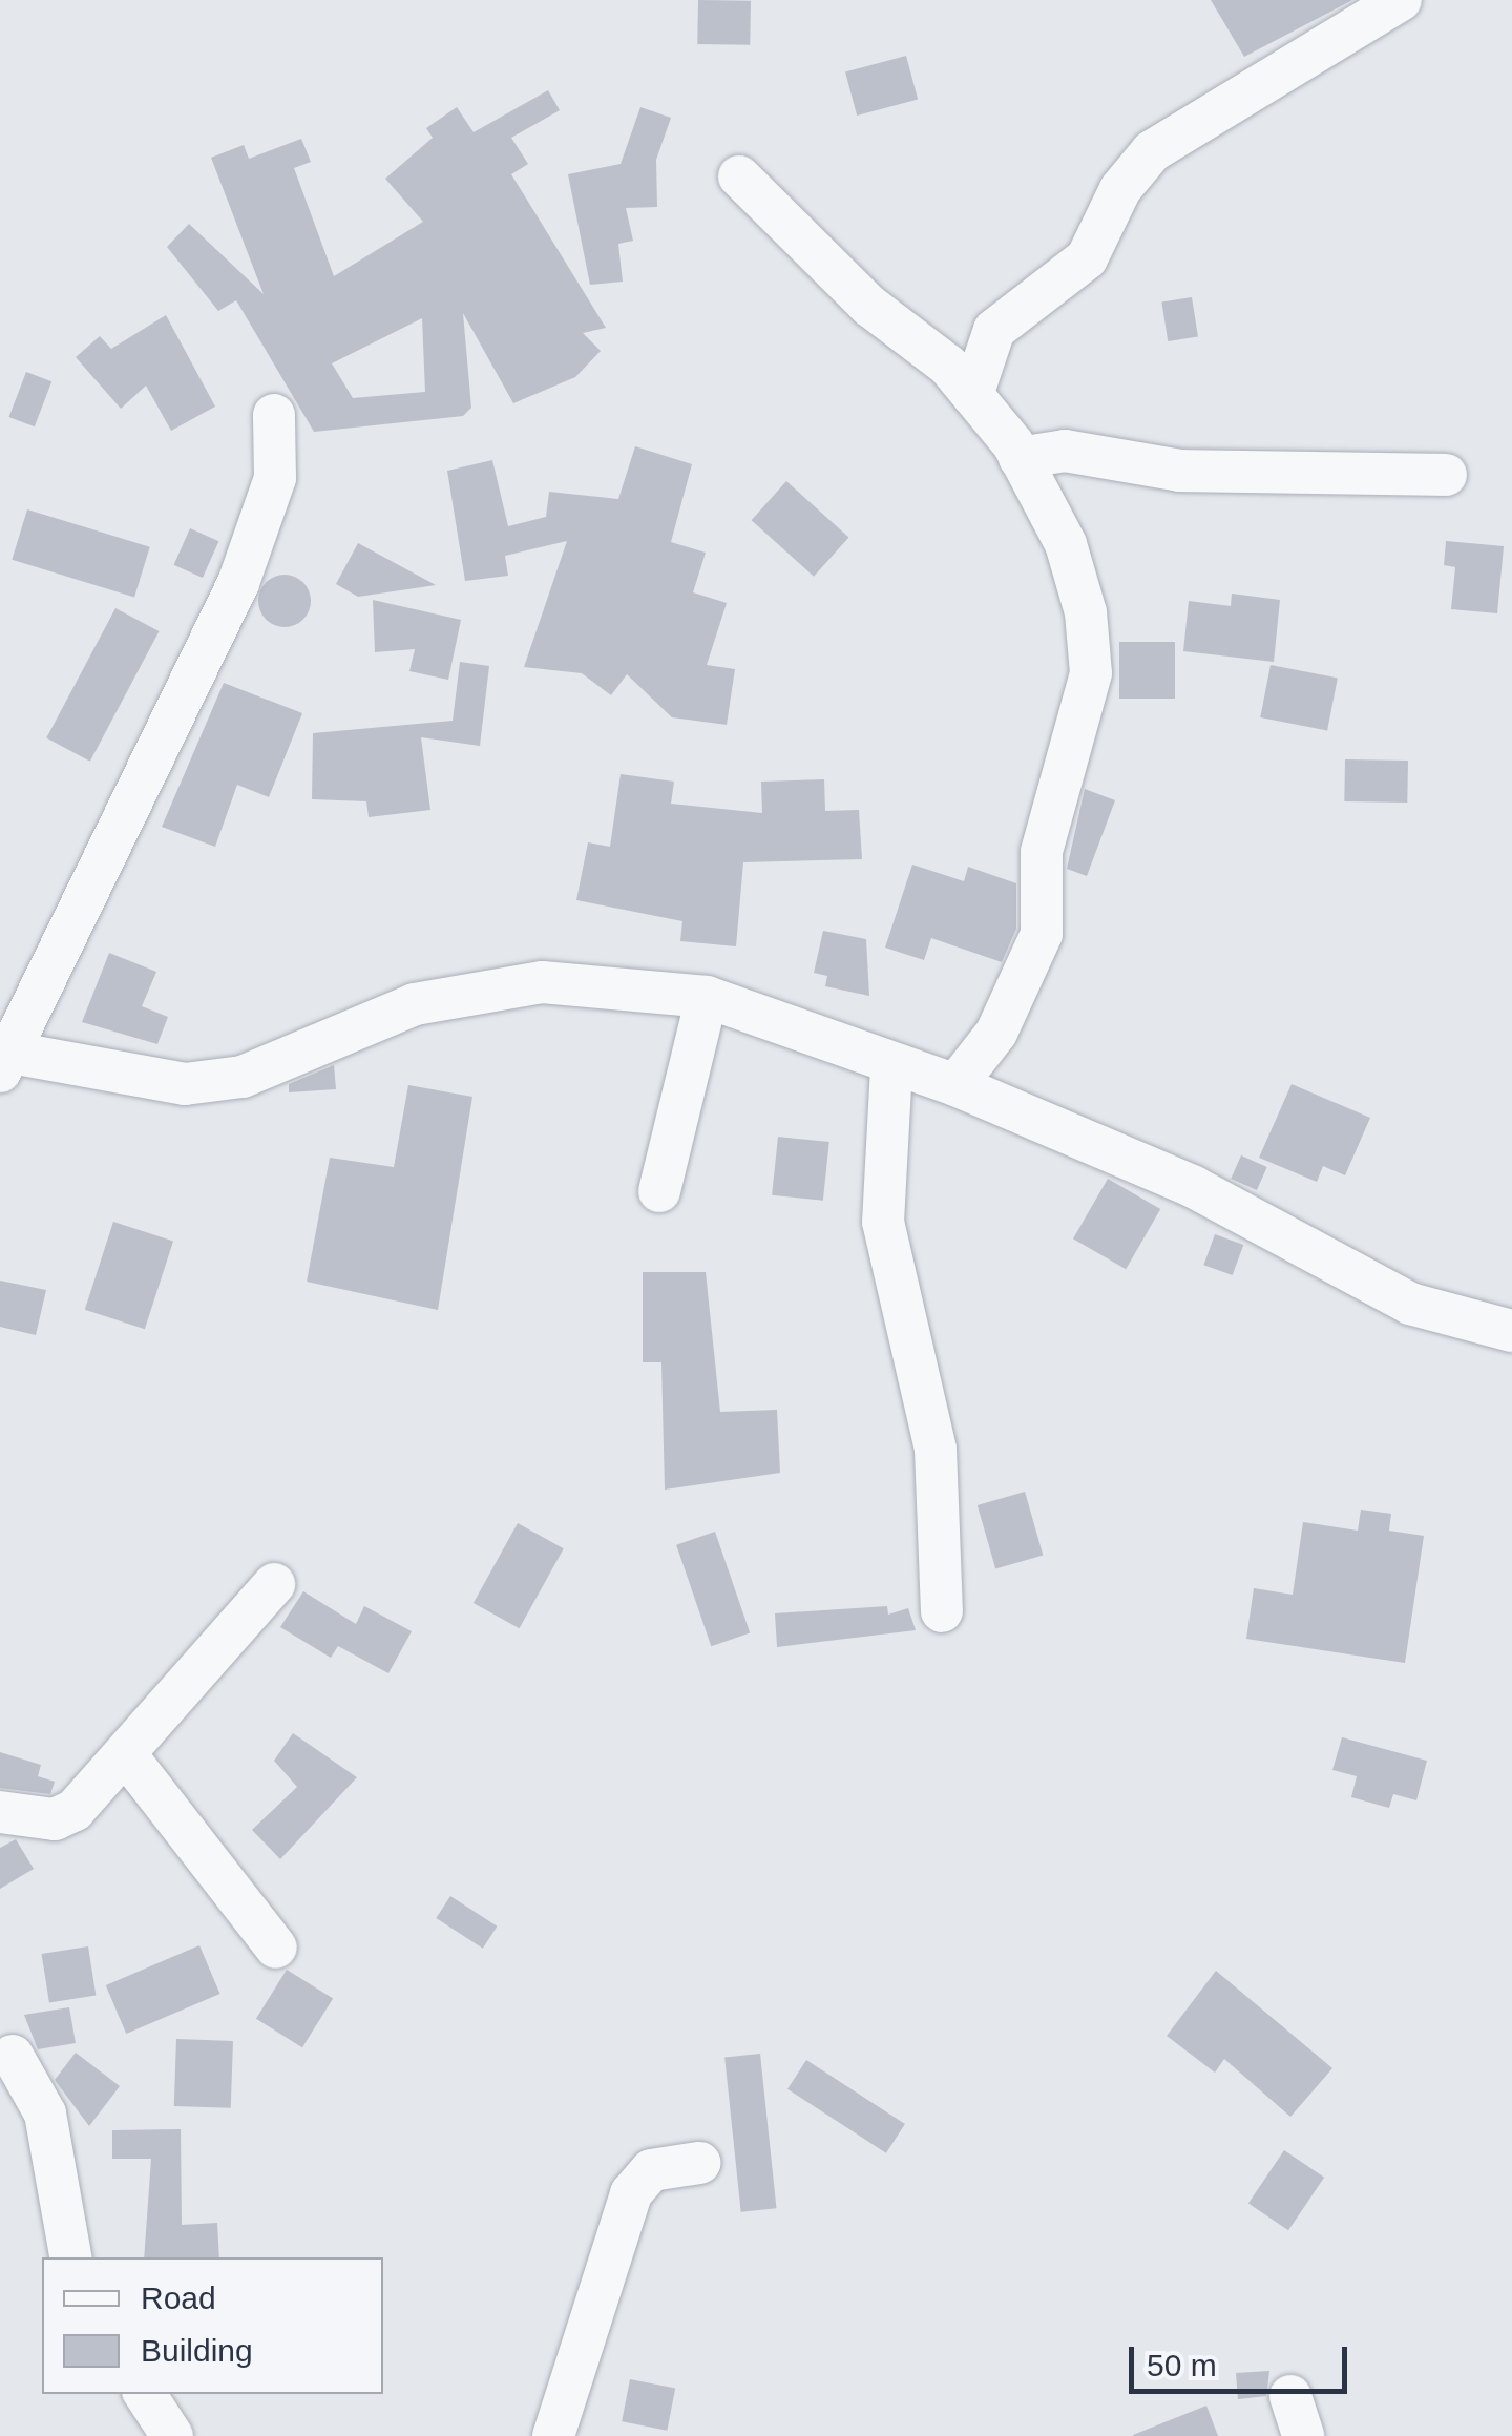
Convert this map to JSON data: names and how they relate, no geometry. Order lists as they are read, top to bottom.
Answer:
{
  "legend": ["Road", "Building"],
  "scale_bar": "50 m"
}
